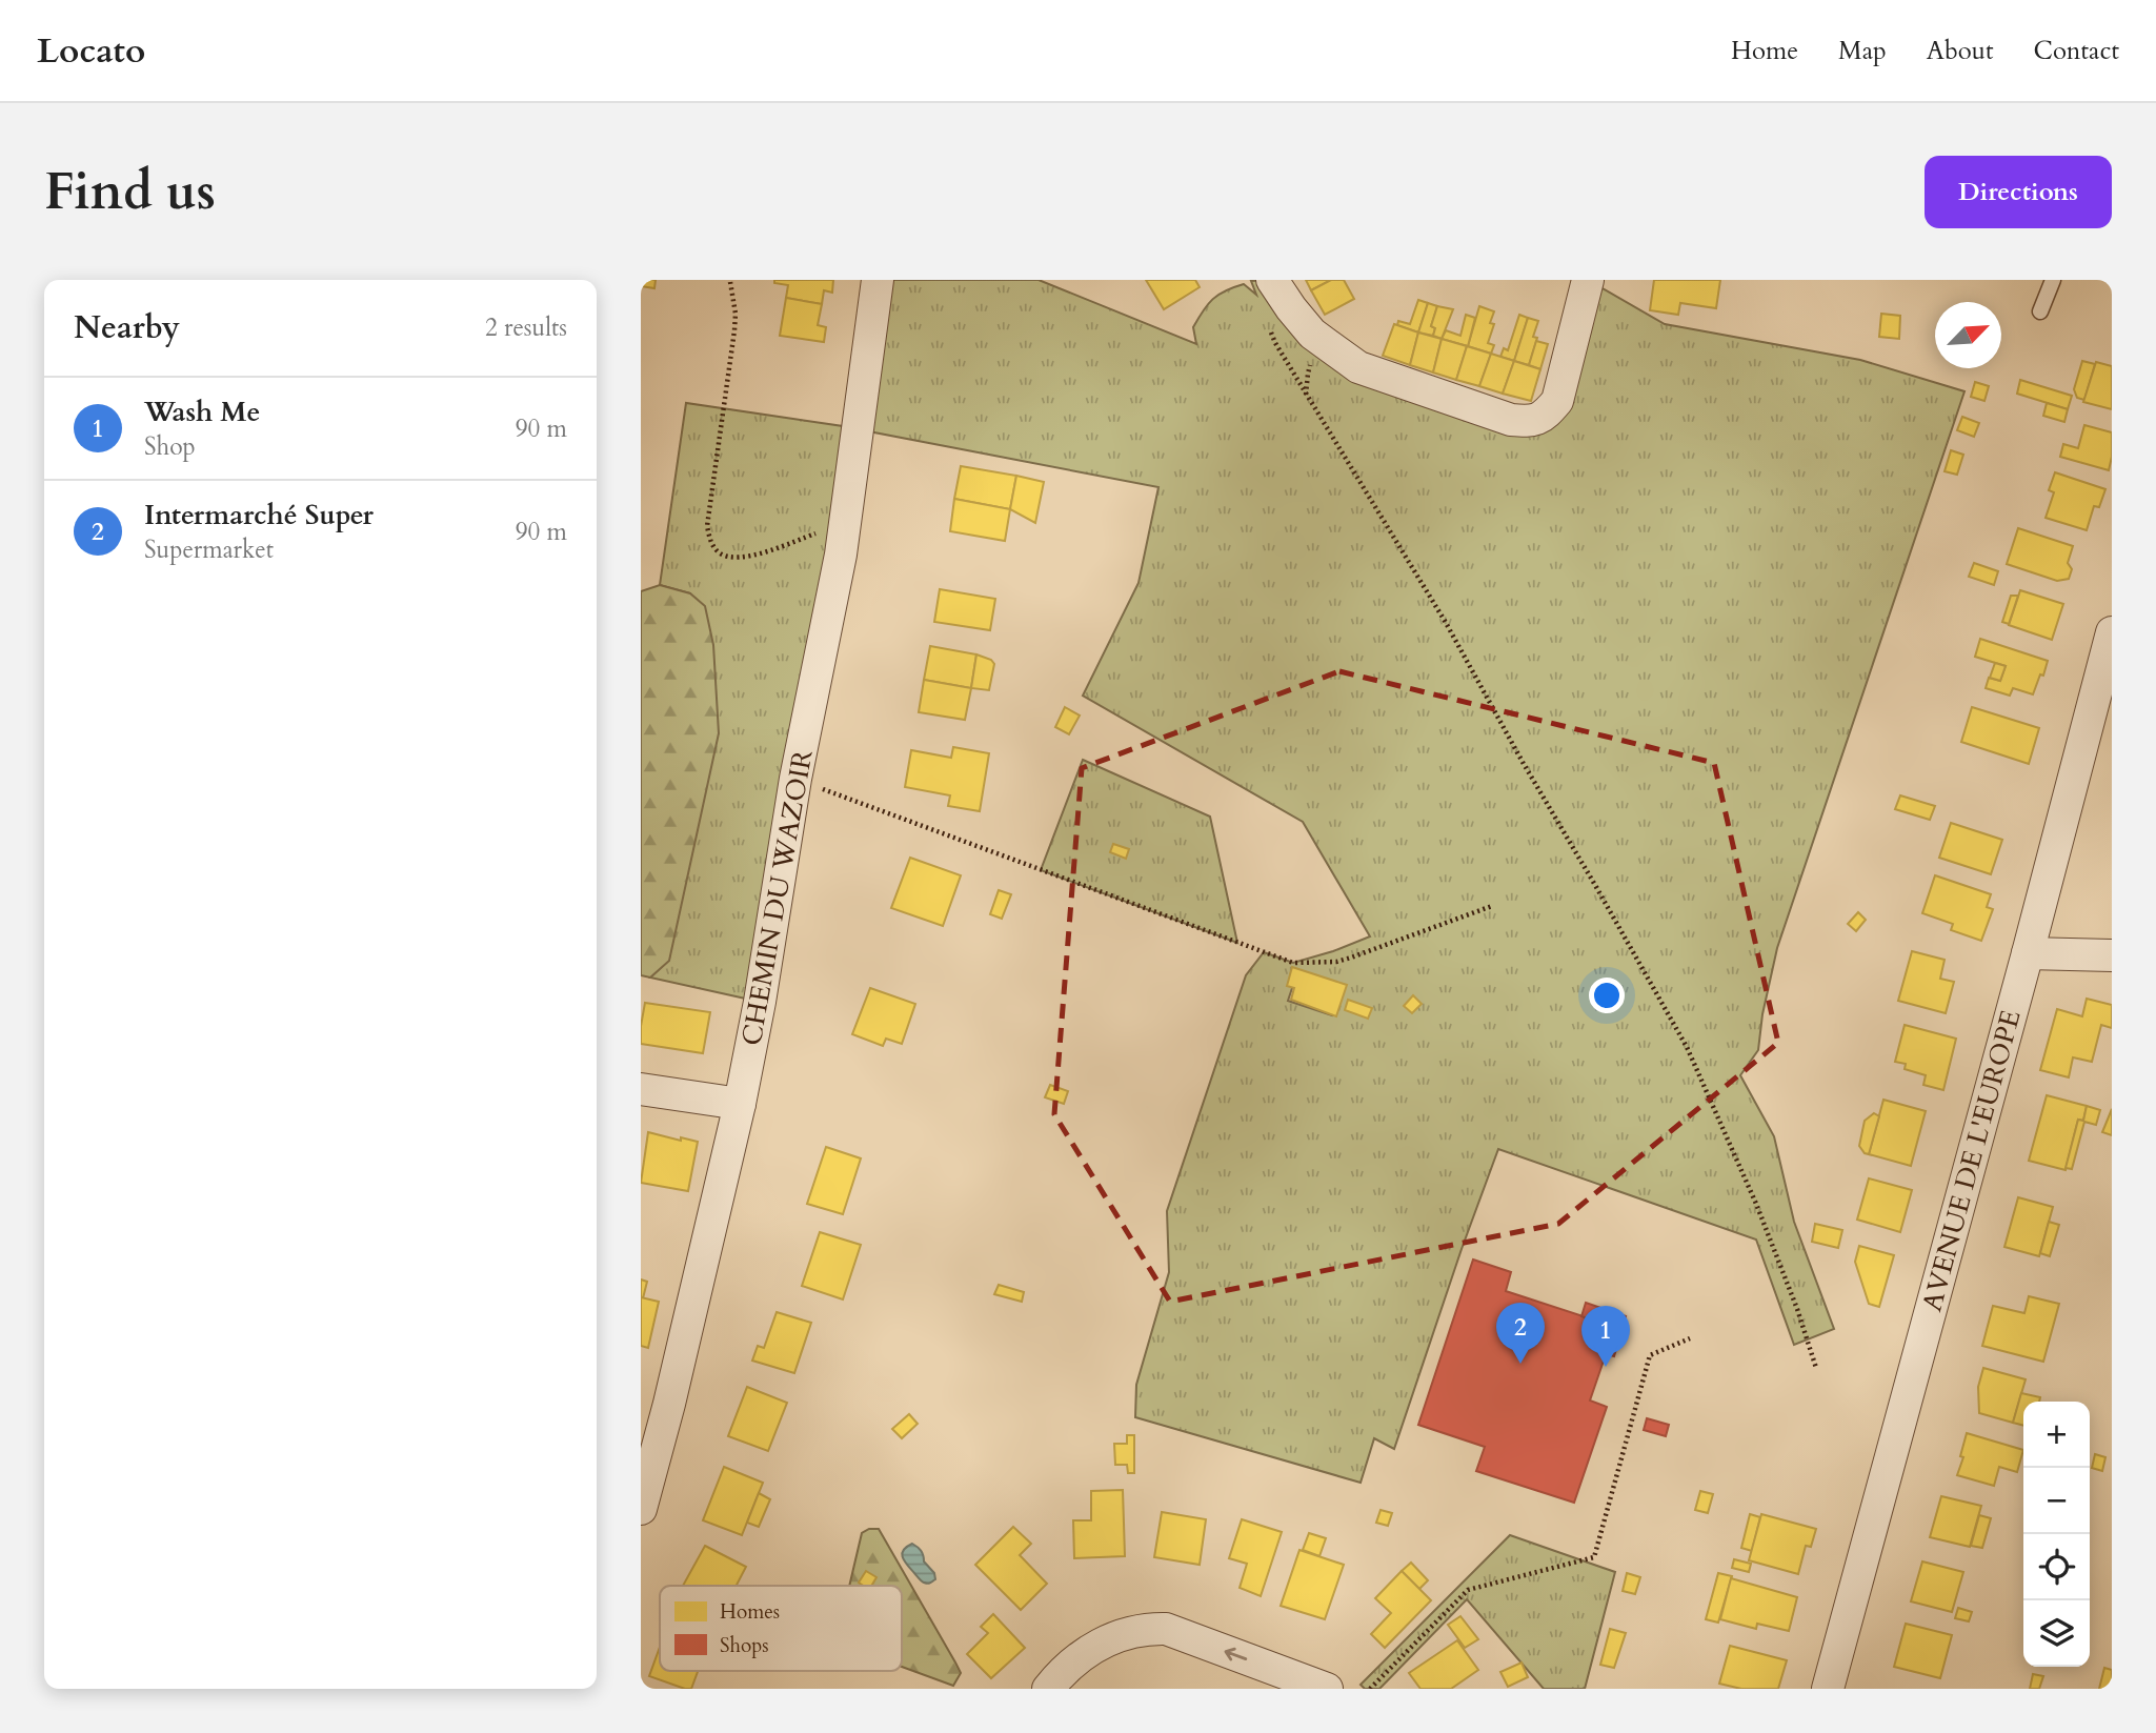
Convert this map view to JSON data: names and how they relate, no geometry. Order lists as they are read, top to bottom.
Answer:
{
  "streets": {
    "street": ["CHEMIN DU WAZOIR", "AVENUE DE L'EUROPE"]
  },
  "legend": ["Homes", "Shops"],
  "north": "top right",
  "page": {
    "header": "Locato",
    "nav": [
      "Home",
      "Map",
      "About",
      "Contact"
    ],
    "buttons": "Directions",
    "title": "Find us",
    "heading": ["Nearby", "2 results"],
    "list": [
      {
        "mark": "1",
        "name": "Wash Me",
        "note": "Shop",
        "value": "90 m"
      },
      {
        "mark": "2",
        "name": "Intermarché Super",
        "note": "Supermarket",
        "value": "90 m"
      }
    ],
    "pins": ["2", "1"],
    "map_buttons": ["+", "−"]
  }
}
